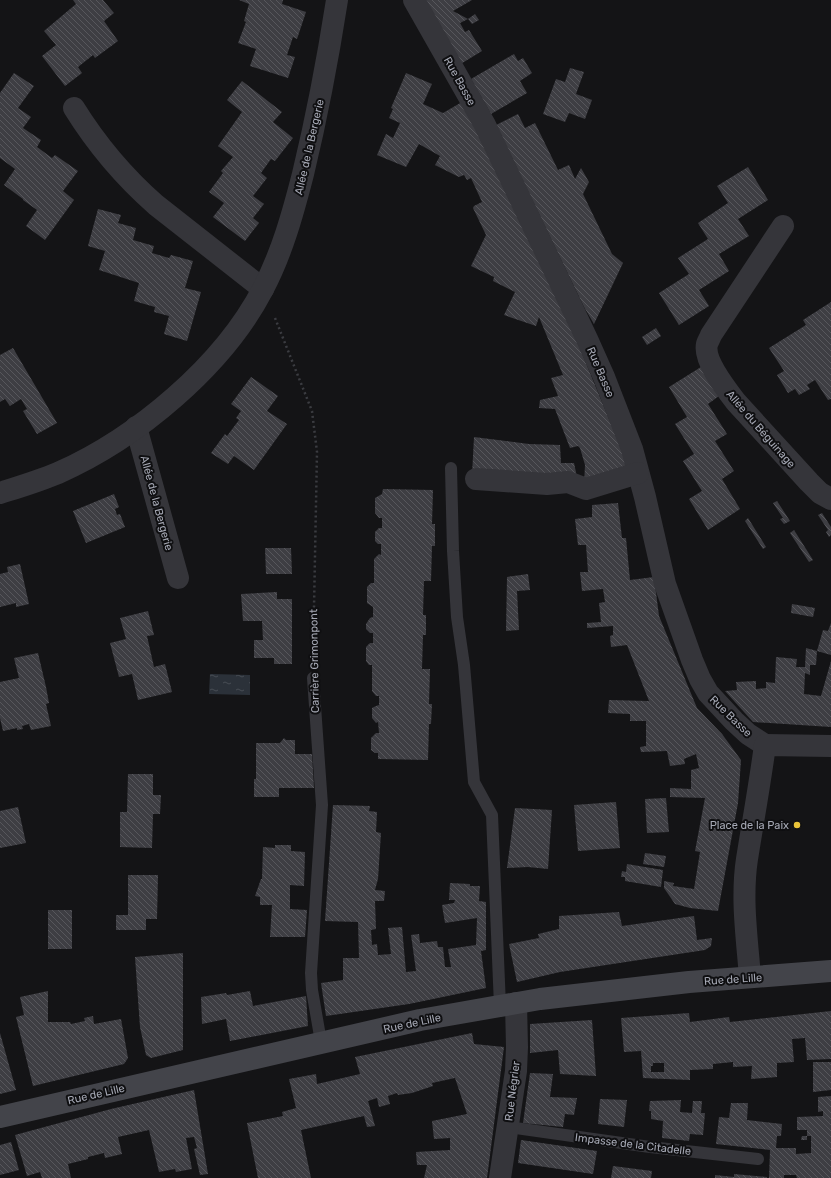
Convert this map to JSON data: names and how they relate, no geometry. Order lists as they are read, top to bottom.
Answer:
{
  "streets": {
    "main road": ["Rue de Lille"],
    "street": [
      "Rue Basse",
      "Allée de la Bergerie",
      "Allée du Béguinage",
      "Rue Négrier"
    ],
    "lane": ["Carrière Grimonpont", "Impasse de la Citadelle"]
  },
  "crossings": [
    ["Allée de la Bergerie", "Carrière Grimonpont"],
    ["Carrière Grimonpont", "Rue de Lille"],
    ["Rue de Lille", "Rue Négrier"],
    ["Rue Négrier", "Impasse de la Citadelle"]
  ],
  "places": ["Place de la Paix"]
}
